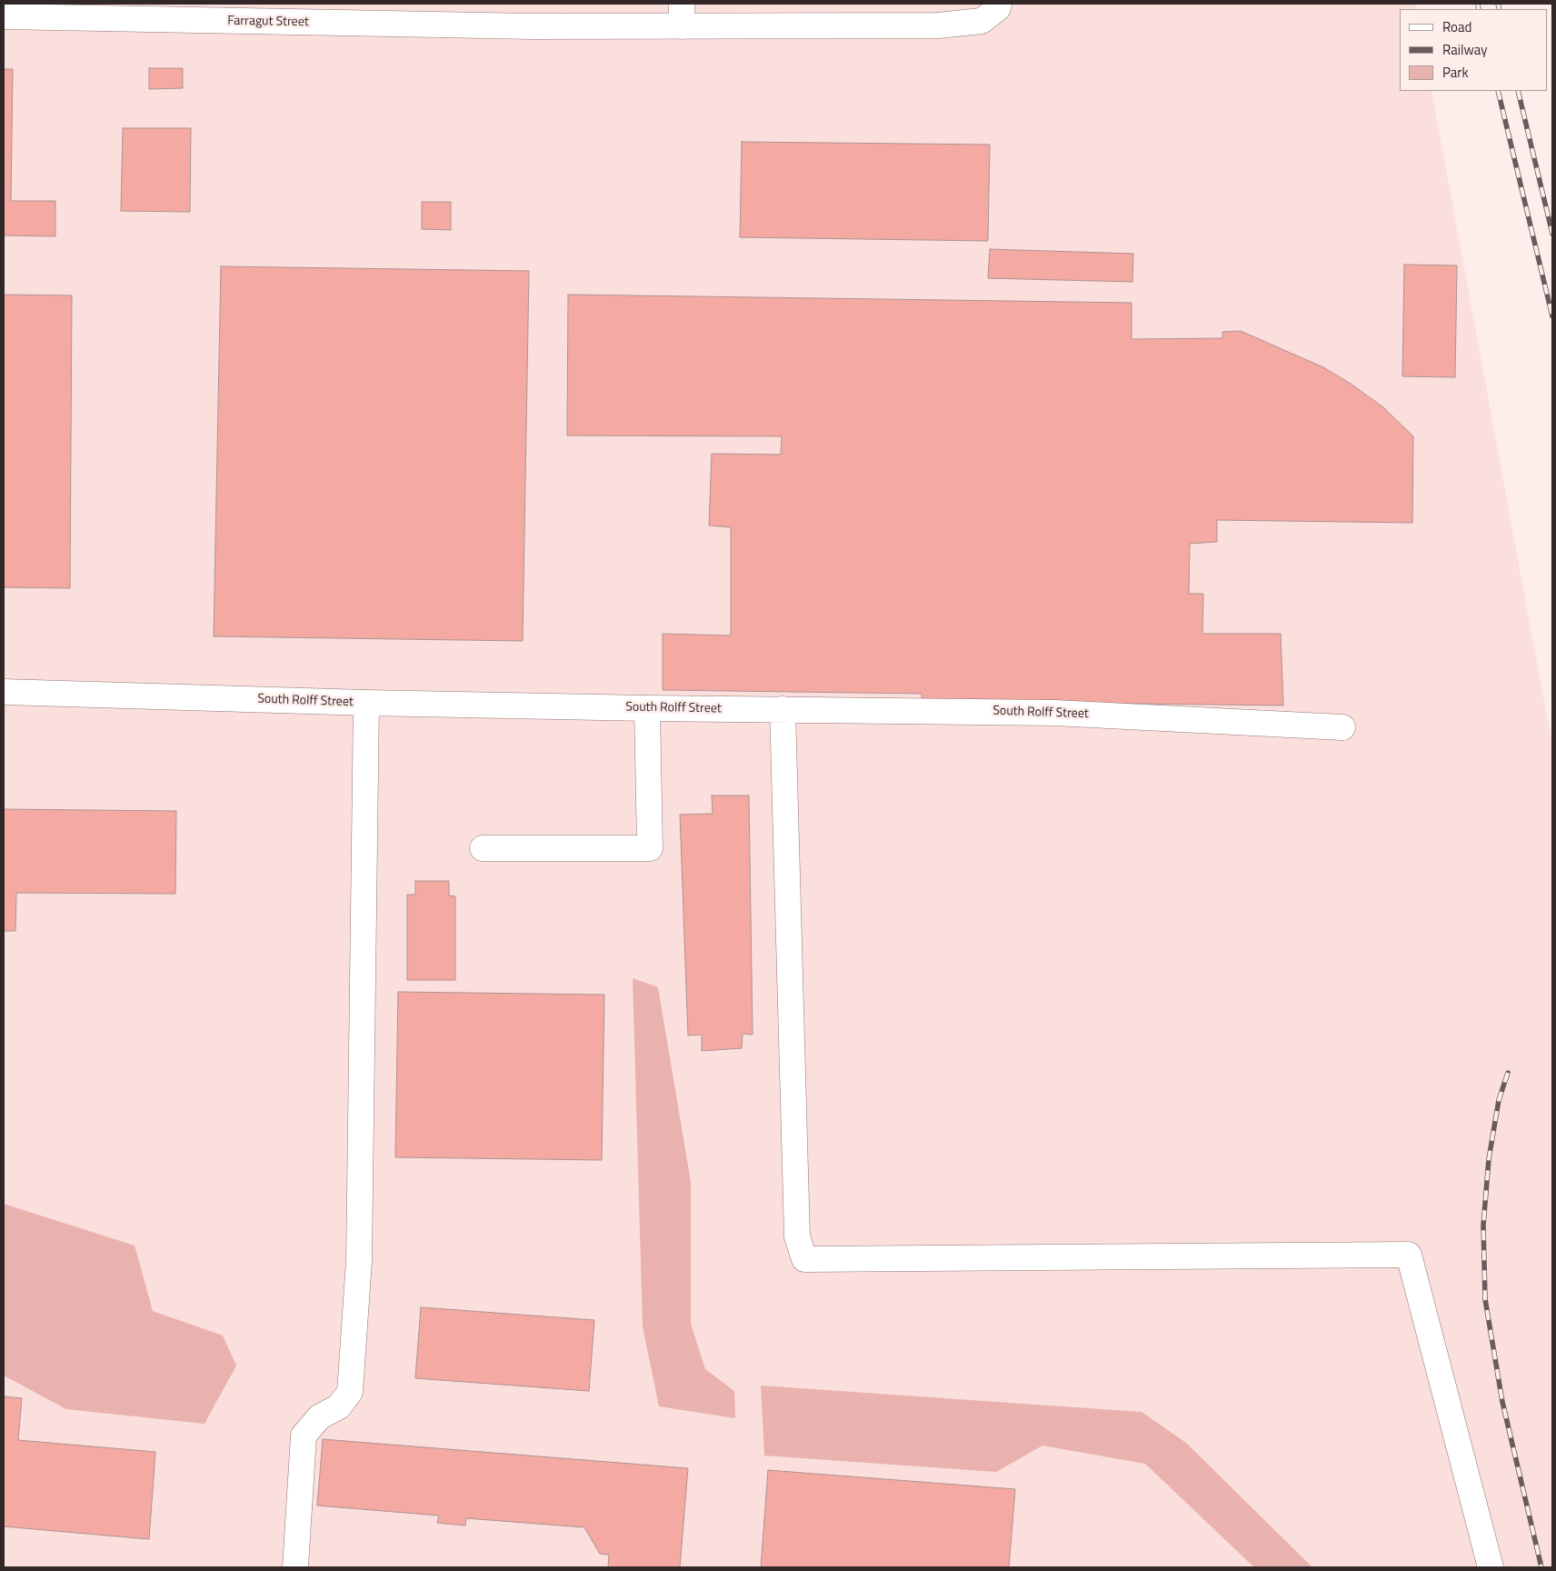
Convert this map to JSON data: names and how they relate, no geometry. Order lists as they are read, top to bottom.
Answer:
{
  "streets": {
    "street": ["Farragut Street", "South Rolff Street"]
  },
  "legend": ["Road", "Railway", "Park"]
}
